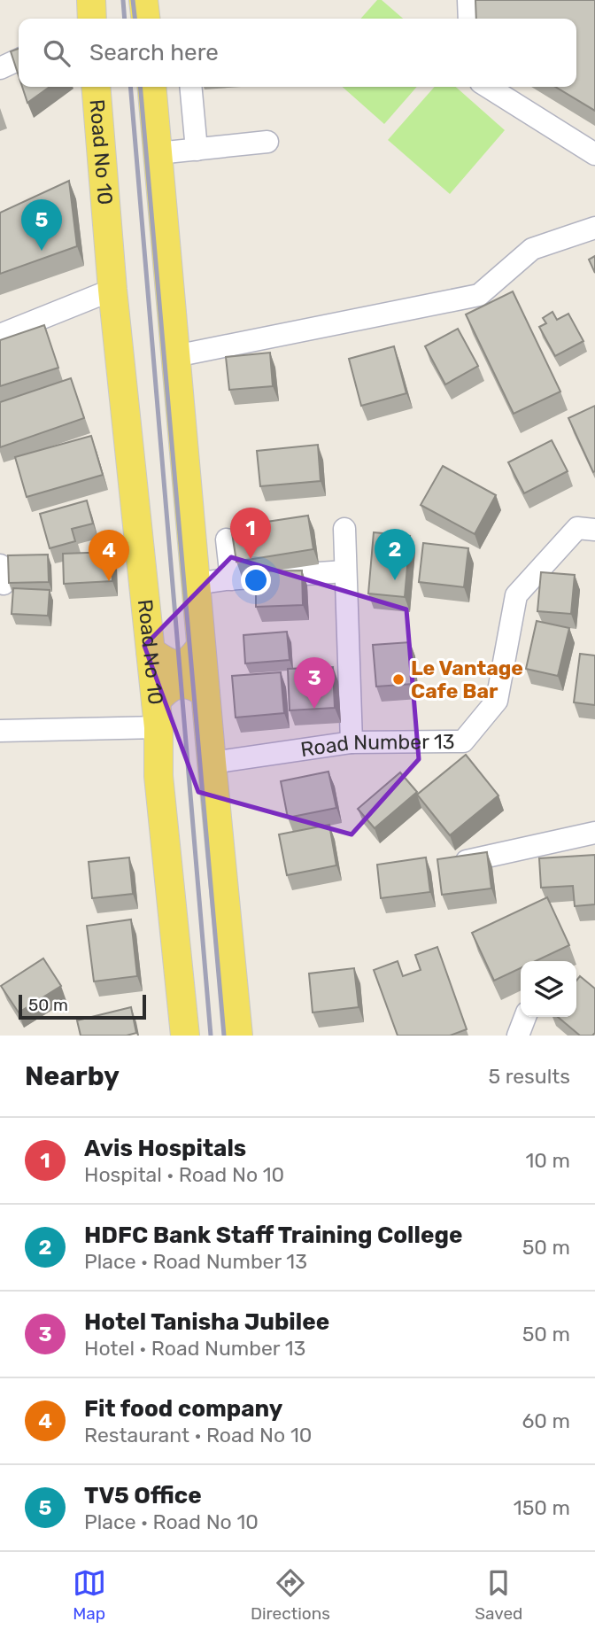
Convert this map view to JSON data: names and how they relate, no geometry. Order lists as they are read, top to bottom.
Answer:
{
  "streets": {
    "main road": ["Road No 10"],
    "street": ["Road Number 13"]
  },
  "places": ["Le Vantage Cafe Bar"],
  "scale_bar": "50 m",
  "page": {
    "search": "Search here",
    "pins": [
      "5",
      "1",
      "2",
      "4",
      "3"
    ],
    "scale": "50 m",
    "heading": ["Nearby", "5 results"],
    "list": [
      {
        "mark": "1",
        "name": "Avis Hospitals",
        "note": "Hospital · Road No 10",
        "value": "10 m"
      },
      {
        "mark": "2",
        "name": "HDFC Bank Staff Training College",
        "note": "Place · Road Number 13",
        "value": "50 m"
      },
      {
        "mark": "3",
        "name": "Hotel Tanisha Jubilee",
        "note": "Hotel · Road Number 13",
        "value": "50 m"
      },
      {
        "mark": "4",
        "name": "Fit food company",
        "note": "Restaurant · Road No 10",
        "value": "60 m"
      },
      {
        "mark": "5",
        "name": "TV5 Office",
        "note": "Place · Road No 10",
        "value": "150 m"
      }
    ],
    "nav": ["Map", "Directions", "Saved"]
  }
}
